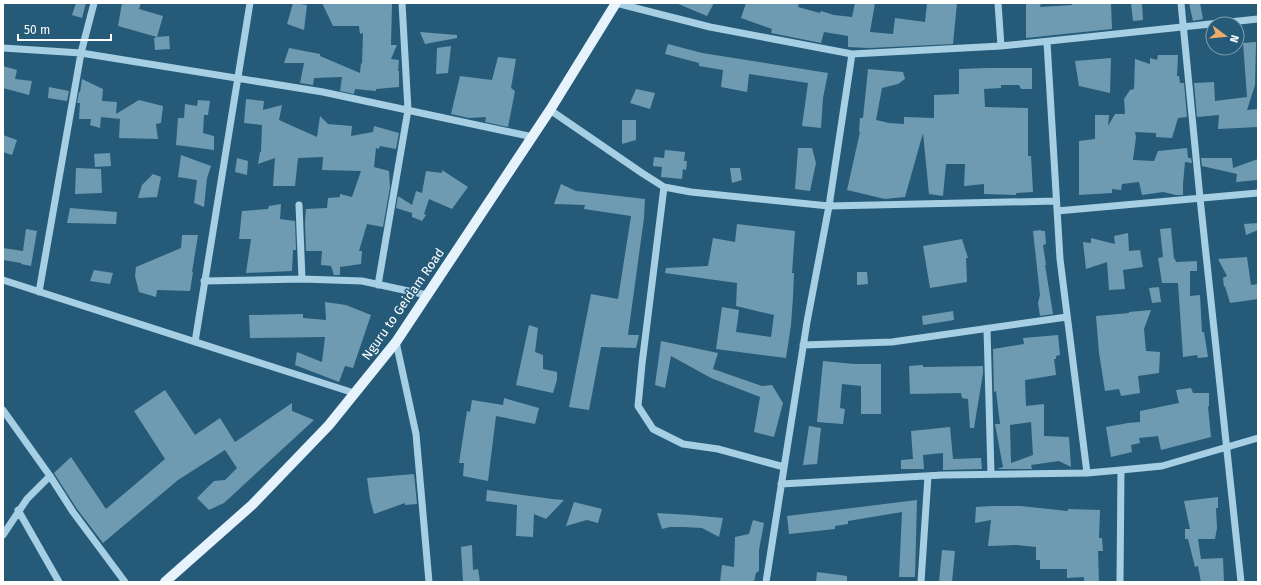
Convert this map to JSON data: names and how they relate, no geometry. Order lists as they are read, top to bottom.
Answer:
{
  "streets": {
    "main road": ["Nguru to Geidam Road"]
  },
  "scale_bar": "50 m",
  "north": "right"
}
